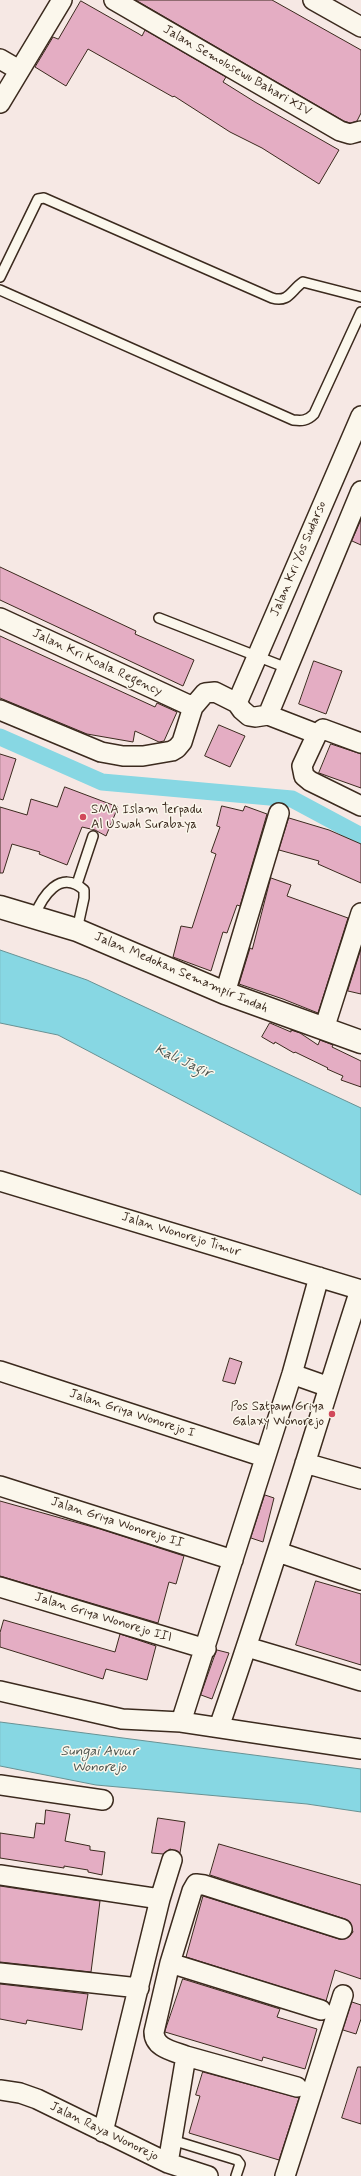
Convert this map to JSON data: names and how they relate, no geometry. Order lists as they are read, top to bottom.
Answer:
{
  "streets": {
    "street": [
      "Jalan Semolosewu Bahari XIV",
      "Jalan Kri Yos Sudarso",
      "Jalan Kri Koala Regency",
      "Jalan Medokan Semampir Indah",
      "Jalan Wonorejo Timur",
      "Jalan Griya Wonorejo I",
      "Jalan Griya Wonorejo II",
      "Jalan Griya Wonorejo III",
      "Jalan Raya Wonorejo"
    ]
  },
  "water": ["Kali Jagir", "Sungai Avuur Wonorejo"],
  "places": ["SMA Islam Terpadu Al Uswah Surabaya", "Pos Satpam Griya Galaxy Wonorejo"]
}
